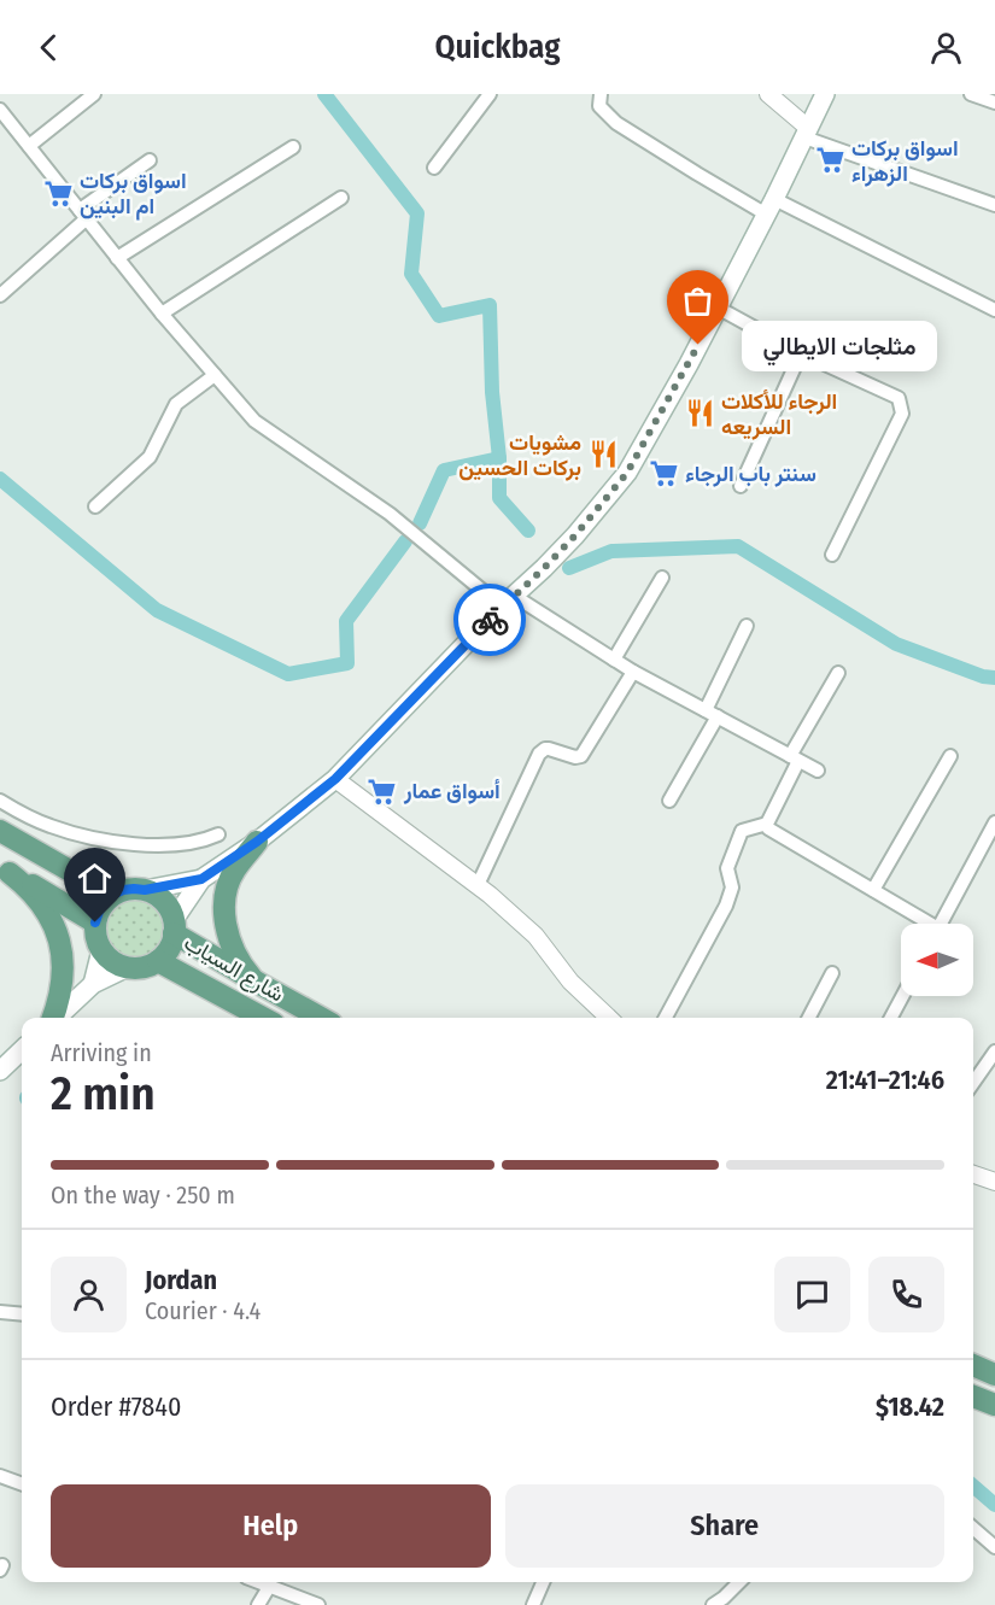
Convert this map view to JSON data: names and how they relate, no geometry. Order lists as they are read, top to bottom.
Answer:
{
  "streets": {
    "main road": ["شارع السياب"]
  },
  "places": {
    "supermarket": [
      "اسواق بركات الزهراء",
      "اسواق بركات ام البنين",
      "سنتر باب الرجاء",
      "أسواق عمار"
    ],
    "other": ["مثلجات الايطالي"],
    "restaurant": ["الرجاء للأكلات السريعه", "مشويات بركات الحسين"]
  },
  "north": "left",
  "page": {
    "header": "Quickbag",
    "bubble": "مثلجات الايطالي",
    "heading": ["2 min", "Arriving in", "21:41–21:46"],
    "panel": [
      "Jordan",
      "Courier · 4.4",
      "Order #7840",
      "$18.42"
    ],
    "bar": "On the way · 250 m",
    "buttons": ["Help", "Share"]
  }
}
